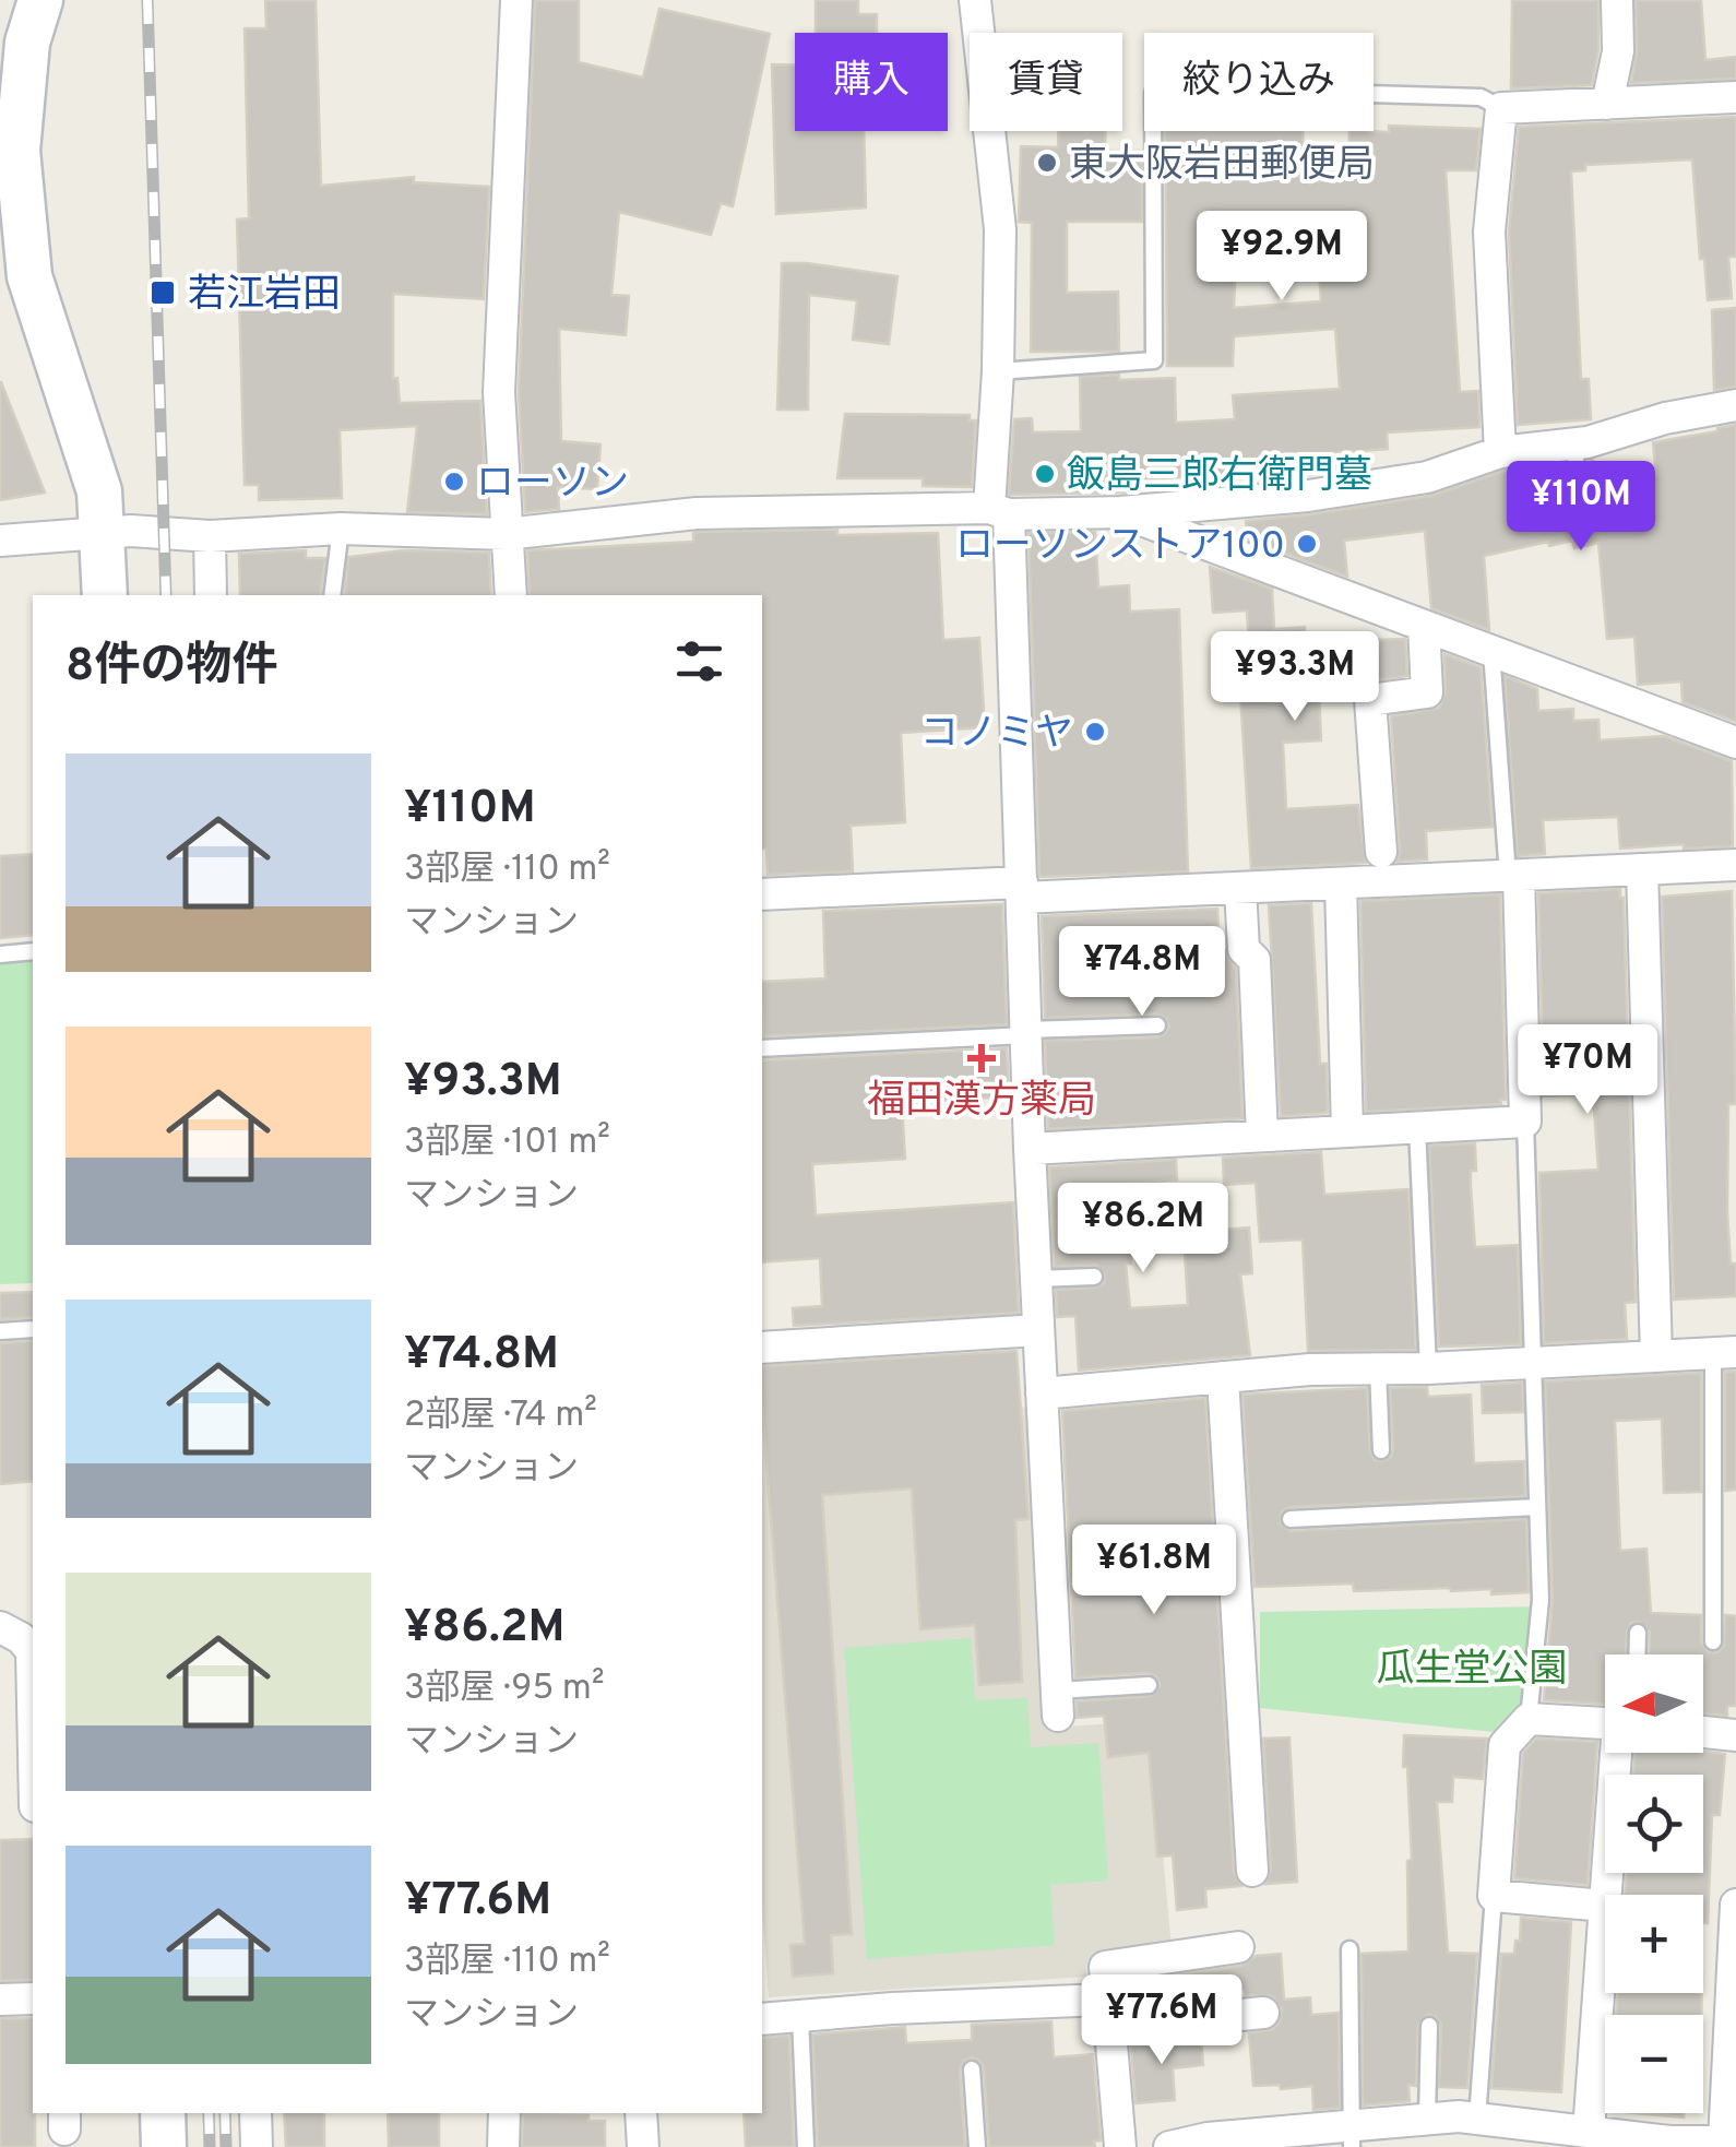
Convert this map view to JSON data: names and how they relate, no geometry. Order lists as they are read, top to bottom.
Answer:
{
  "parks": ["瓜生堂公園"],
  "places": {
    "other": [
      "東大阪岩田郵便局",
      "飯島三郎右衛門墓",
      "ローソン",
      "ローソンストア100",
      "コノミヤ"
    ],
    "transit": ["若江岩田"],
    "health": ["福田漢方薬局"]
  },
  "north": "left",
  "page": {
    "chip": ["購入", "賃貸", "絞り込み"],
    "price": [
      "¥92.9M",
      "¥110M",
      "¥93.3M",
      "¥74.8M",
      "¥70M",
      "¥86.2M",
      "¥61.8M",
      "¥77.6M"
    ],
    "heading": "8件の物件",
    "list": [
      {
        "name": "¥110M",
        "note": "3部屋 · 110 m² · マンション"
      },
      {
        "name": "¥93.3M",
        "note": "3部屋 · 101 m² · マンション"
      },
      {
        "name": "¥74.8M",
        "note": "2部屋 · 74 m² · マンション"
      },
      {
        "name": "¥86.2M",
        "note": "3部屋 · 95 m² · マンション"
      },
      {
        "name": "¥77.6M",
        "note": "3部屋 · 110 m² · マンション"
      }
    ],
    "map_buttons": ["+", "−"]
  }
}
